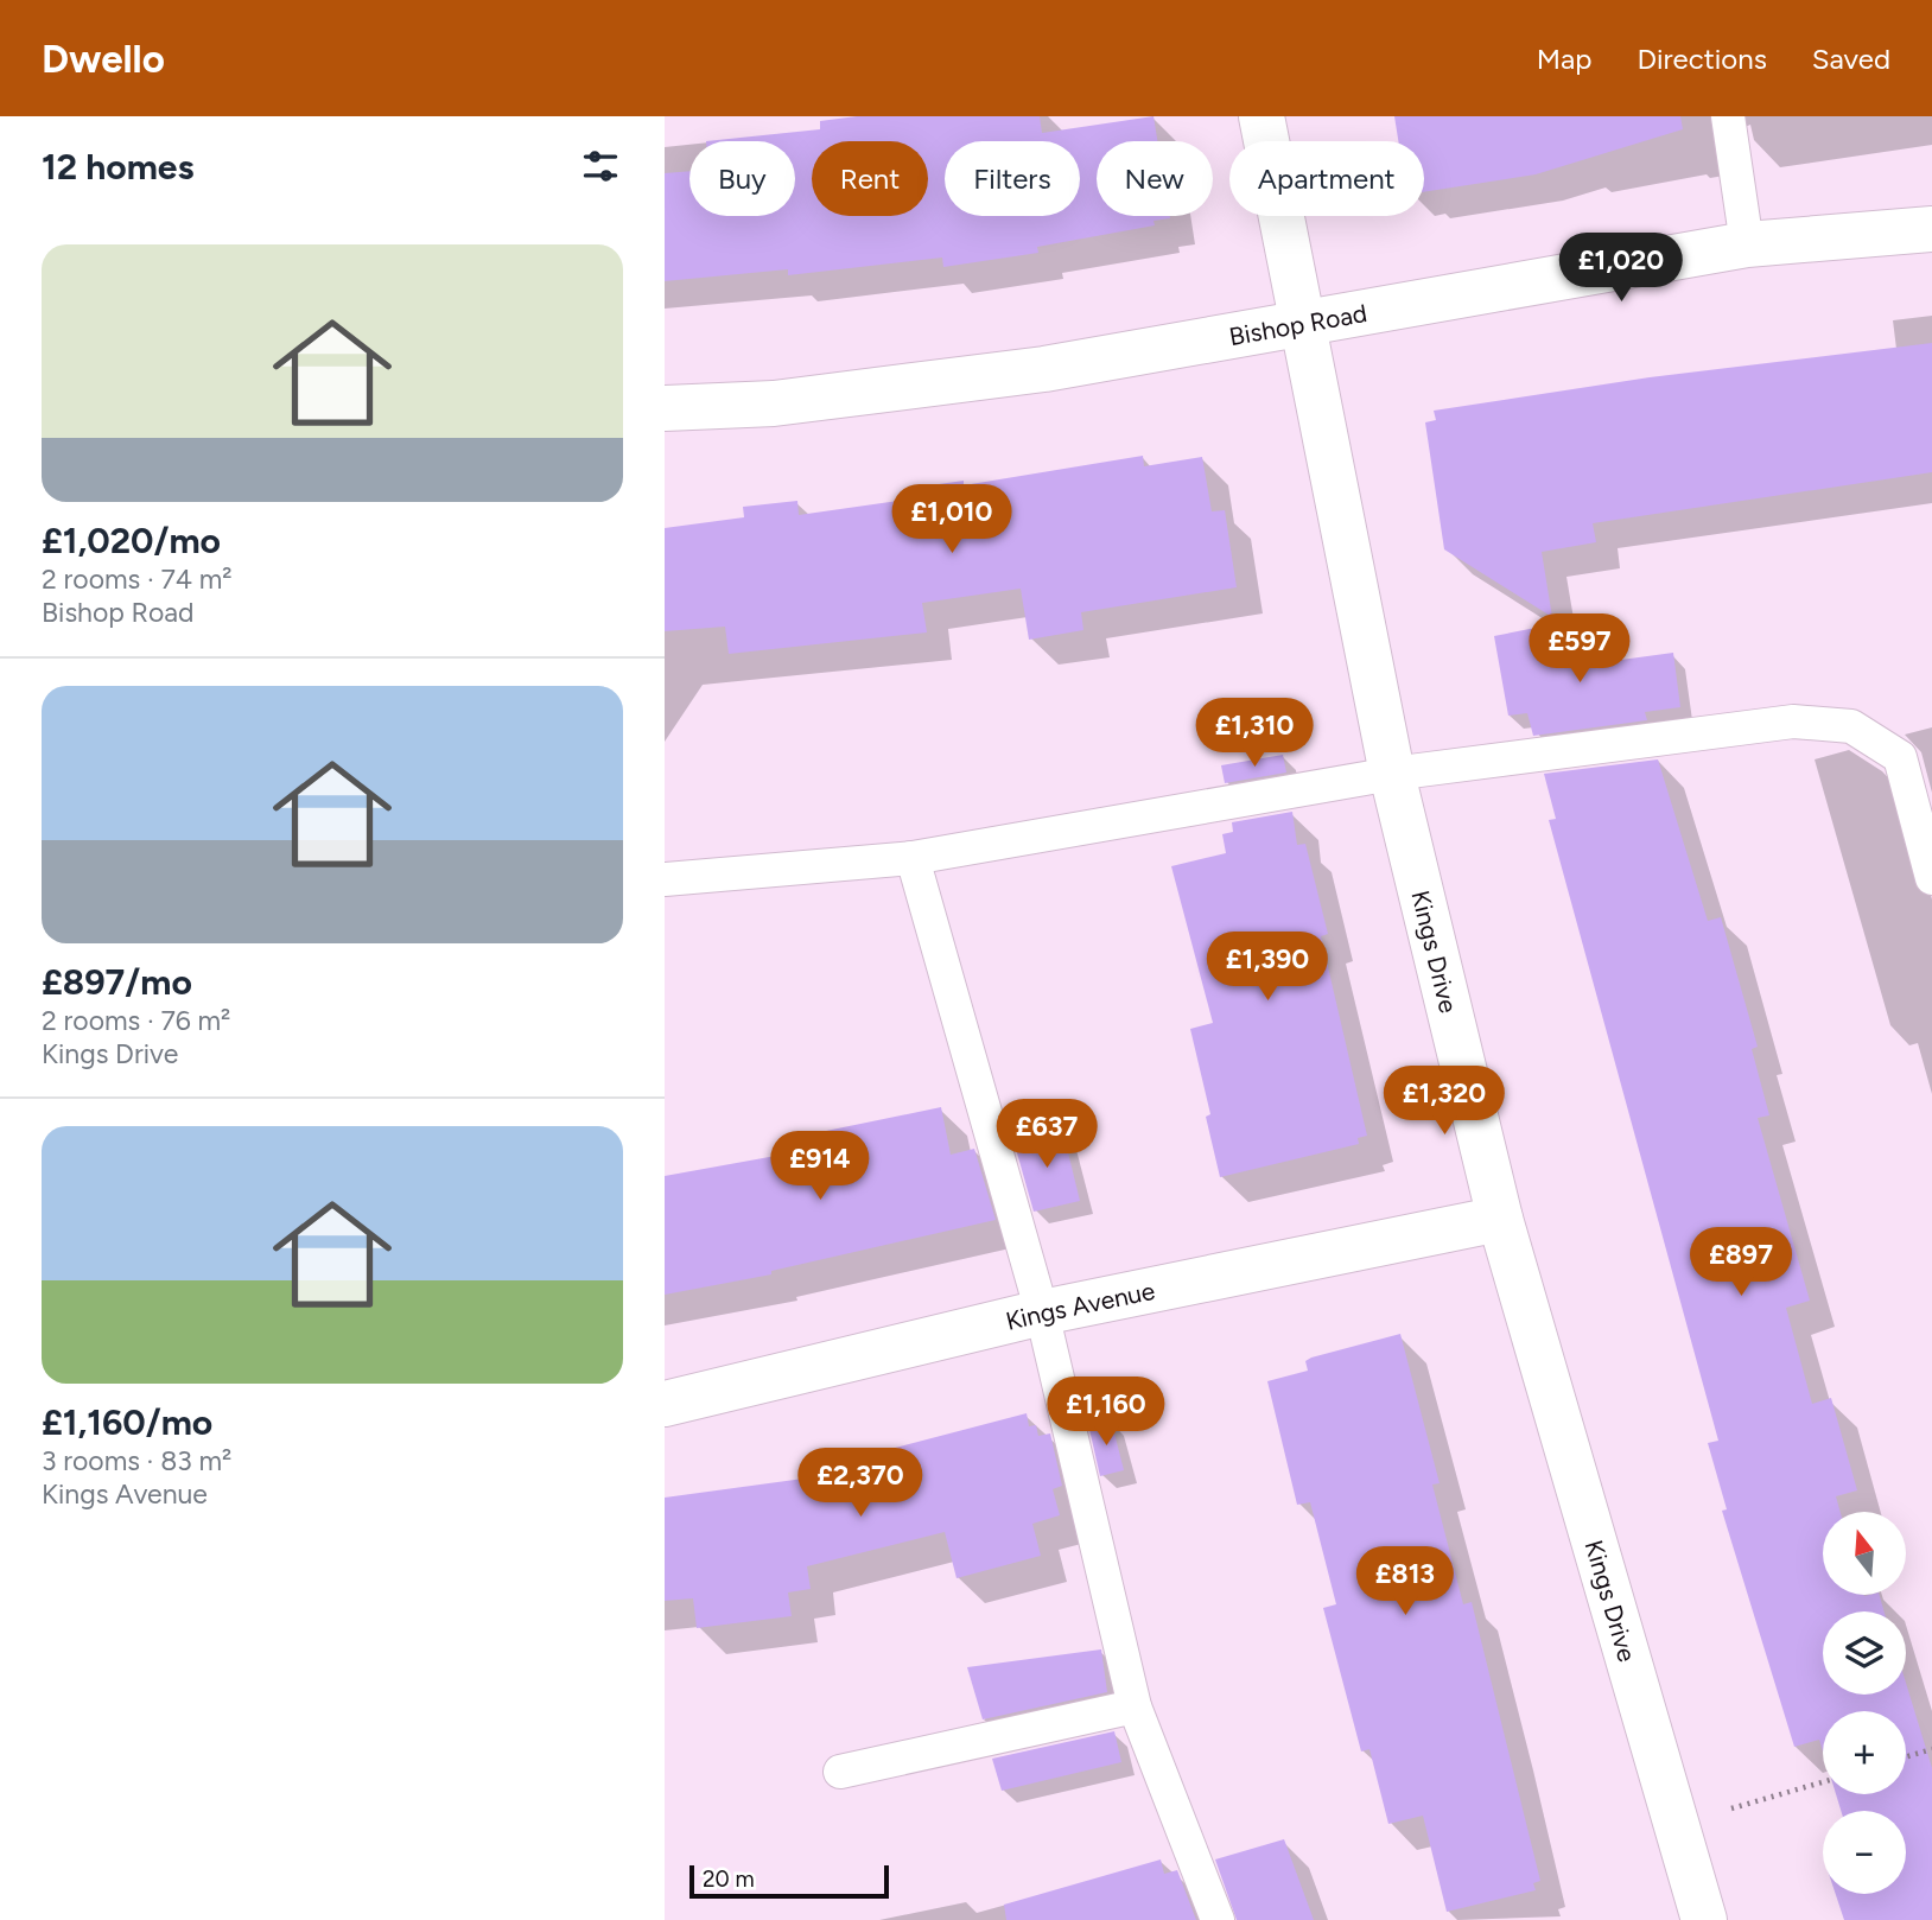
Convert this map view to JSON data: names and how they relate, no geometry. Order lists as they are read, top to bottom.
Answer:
{
  "streets": {
    "street": ["Bishop Road", "Kings Drive", "Kings Avenue"]
  },
  "crossings": [
    ["Bishop Road", "Kings Drive"],
    ["Kings Drive", "Kings Avenue"]
  ],
  "scale_bar": "20 m",
  "north": "top",
  "page": {
    "header": "Dwello",
    "nav": ["Map", "Directions", "Saved"],
    "heading": "12 homes",
    "chip": [
      "Buy",
      "Rent",
      "Filters",
      "New",
      "Apartment"
    ],
    "list": [
      {
        "name": "£1,020/mo",
        "note": "2 rooms · 74 m² · Bishop Road"
      },
      {
        "name": "£897/mo",
        "note": "2 rooms · 76 m² · Kings Drive"
      },
      {
        "name": "£1,160/mo",
        "note": "3 rooms · 83 m² · Kings Avenue"
      }
    ],
    "price": [
      "£1,020",
      "£1,010",
      "£597",
      "£1,310",
      "£1,390",
      "£1,320",
      "£637",
      "£914",
      "£897",
      "£1,160",
      "£2,370",
      "£813"
    ],
    "map_buttons": ["+", "−"],
    "scale": "20 m"
  }
}
